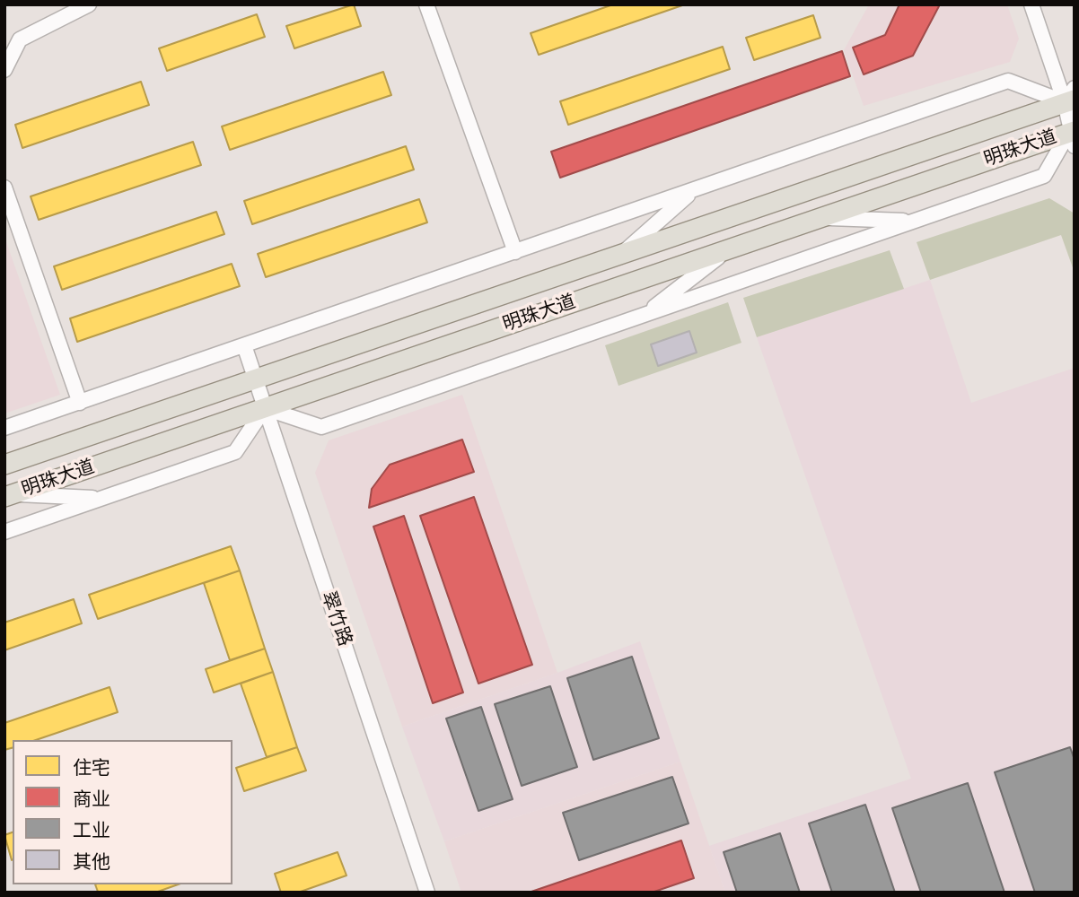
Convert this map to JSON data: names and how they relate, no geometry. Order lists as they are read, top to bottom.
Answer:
{
  "streets": {
    "main road": ["明珠大道"],
    "street": ["翠竹路"]
  },
  "crossings": [
    ["明珠大道", "翠竹路"]
  ],
  "legend": [
    "住宅",
    "商业",
    "工业",
    "其他"
  ]
}
